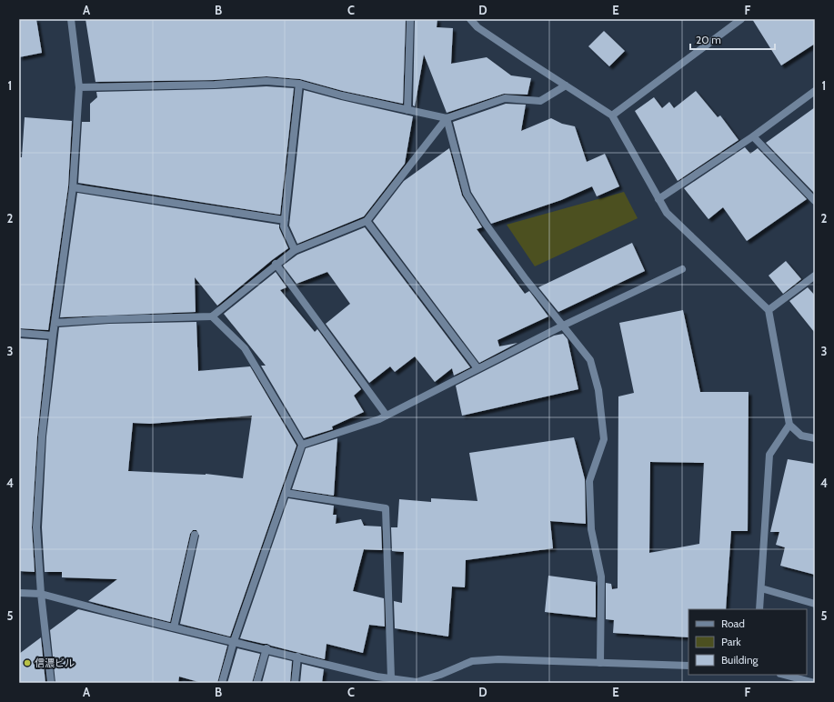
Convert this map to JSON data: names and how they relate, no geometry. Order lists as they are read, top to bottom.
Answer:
{
  "places": ["信濃ビル"],
  "legend": ["Road", "Park", "Building"],
  "scale_bar": "20 m",
  "grid": {
    "columns": [
      "A",
      "B",
      "C",
      "D",
      "E",
      "F"
    ],
    "rows": [
      "1",
      "2",
      "3",
      "4",
      "5"
    ]
  }
}
